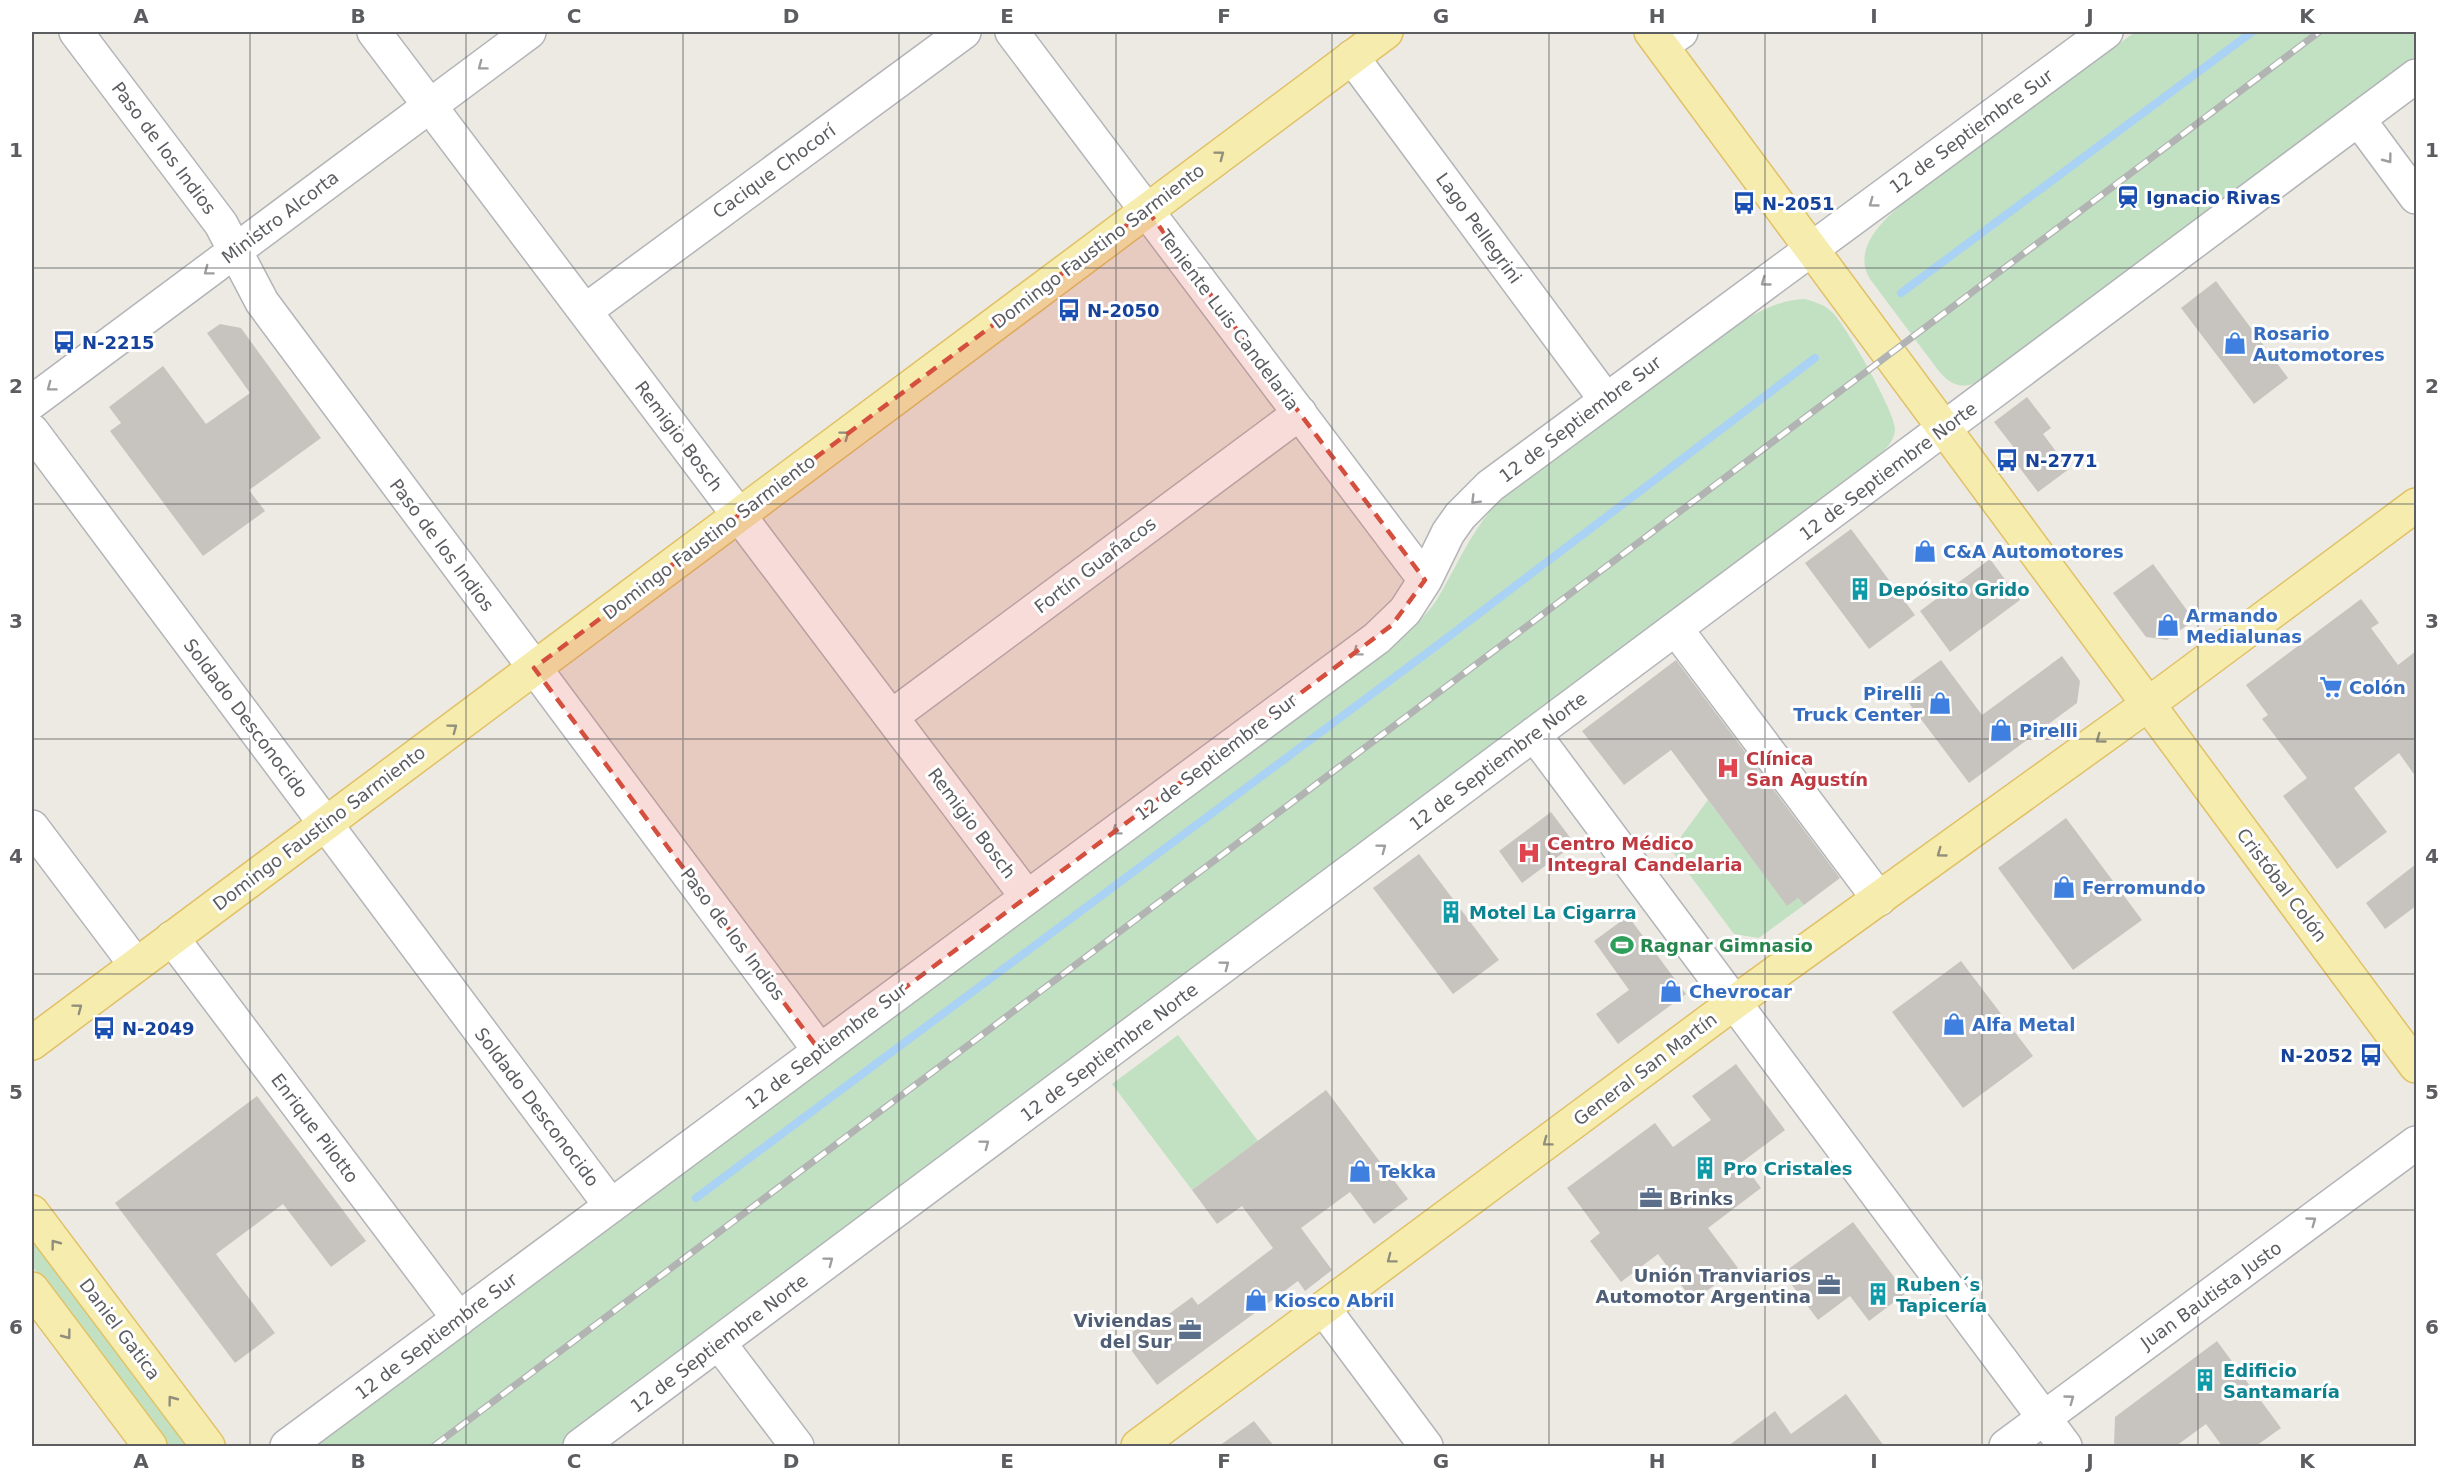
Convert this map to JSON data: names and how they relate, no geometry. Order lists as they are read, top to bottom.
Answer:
{
  "streets": {
    "main road": [
      "Domingo Faustino Sarmiento",
      "Cristóbal Colón",
      "General San Martín",
      "Daniel Gatica"
    ],
    "street": [
      "12 de Septiembre Sur",
      "Paso de los Indios",
      "Cacique Chocorí",
      "Ministro Alcorta",
      "Lago Pellegrini",
      "Teniente Luis Candelaria",
      "Remigio Bosch",
      "12 de Septiembre Norte",
      "Fortín Guañacos",
      "Soldado Desconocido",
      "Enrique Pilotto",
      "Juan Bautista Justo"
    ]
  },
  "crossings": [
    ["12 de Septiembre Sur", "Paso de los Indios"],
    ["12 de Septiembre Sur", "Lago Pellegrini"],
    ["12 de Septiembre Sur", "Teniente Luis Candelaria"],
    ["12 de Septiembre Sur", "Remigio Bosch"],
    ["12 de Septiembre Sur", "Soldado Desconocido"],
    ["12 de Septiembre Sur", "Enrique Pilotto"],
    ["Paso de los Indios", "Ministro Alcorta"],
    ["Paso de los Indios", "Domingo Faustino Sarmiento"],
    ["Cacique Chocorí", "Remigio Bosch"],
    ["Ministro Alcorta", "Remigio Bosch"],
    ["Lago Pellegrini", "Domingo Faustino Sarmiento"],
    ["Domingo Faustino Sarmiento", "Teniente Luis Candelaria"],
    ["Domingo Faustino Sarmiento", "Remigio Bosch"],
    ["Domingo Faustino Sarmiento", "Soldado Desconocido"],
    ["Domingo Faustino Sarmiento", "Enrique Pilotto"],
    ["Teniente Luis Candelaria", "Fortín Guañacos"],
    ["Remigio Bosch", "Fortín Guañacos"],
    ["Cristóbal Colón", "General San Martín"]
  ],
  "one_way": [
    "12 de Septiembre Sur",
    "Ministro Alcorta",
    "Domingo Faustino Sarmiento",
    "12 de Septiembre Norte",
    "General San Martín",
    "Juan Bautista Justo"
  ],
  "places": {
    "station": ["Ignacio Rivas"],
    "bus stop": [
      "N-2051",
      "N-2050",
      "N-2215",
      "N-2771",
      "N-2049",
      "N-2052"
    ],
    "shop": [
      "Rosario Automotores",
      "C&A Automotores",
      "Armando Medialunas",
      "Pirelli Truck Center",
      "Pirelli",
      "Ferromundo",
      "Chevrocar",
      "Alfa Metal",
      "Tekka",
      "Kiosco Abril"
    ],
    "building": [
      "Depósito Grido",
      "Motel La Cigarra",
      "Pro Cristales",
      "Ruben´s Tapicería",
      "Edificio Santamaría"
    ],
    "supermarket": ["Colón"],
    "hospital": ["Clínica San Agustín", "Centro Médico Integral Candelaria"],
    "sports": ["Ragnar Gimnasio"],
    "office": ["Brinks", "Unión Tranviarios Automotor Argentina", "Viviendas del Sur"]
  },
  "grid": {
    "columns": [
      "A",
      "B",
      "C",
      "D",
      "E",
      "F",
      "G",
      "H",
      "I",
      "J",
      "K"
    ],
    "rows": [
      "1",
      "2",
      "3",
      "4",
      "5",
      "6"
    ]
  }
}
